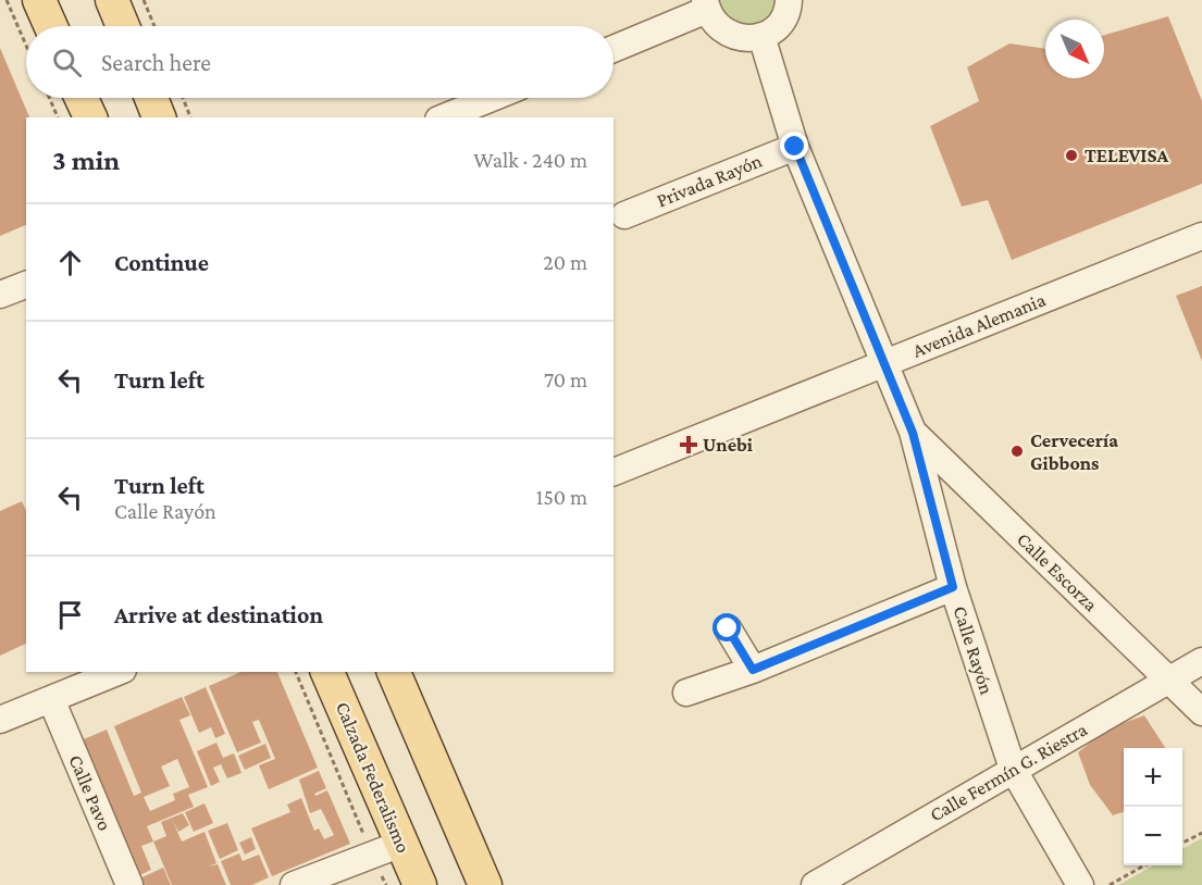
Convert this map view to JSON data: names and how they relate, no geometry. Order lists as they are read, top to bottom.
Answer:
{
  "streets": {
    "main road": ["Calzada Federalismo"],
    "street": [
      "Privada Rayón",
      "Avenida Alemania",
      "Calle Escorza",
      "Calle Rayón",
      "Calle Fermín G. Riestra",
      "Calle Pavo"
    ]
  },
  "crossings": [
    ["Privada Rayón", "Calle Rayón"],
    ["Avenida Alemania", "Calle Rayón"],
    ["Calle Escorza", "Calle Rayón"],
    ["Calle Escorza", "Calle Fermín G. Riestra"],
    ["Calle Rayón", "Calle Fermín G. Riestra"]
  ],
  "places": {
    "other": ["TELEVISA", "Cervecería Gibbons"],
    "health": ["Unebi"]
  },
  "north": "bottom right",
  "page": {
    "search": "Search here",
    "heading": ["3 min", "Walk · 240 m"],
    "list": [
      ["Continue", "20 m"],
      ["Turn left", "70 m"],
      ["Turn left", "Calle Rayón", "150 m"],
      "Arrive at destination"
    ],
    "map_buttons": ["+", "−"]
  }
}
